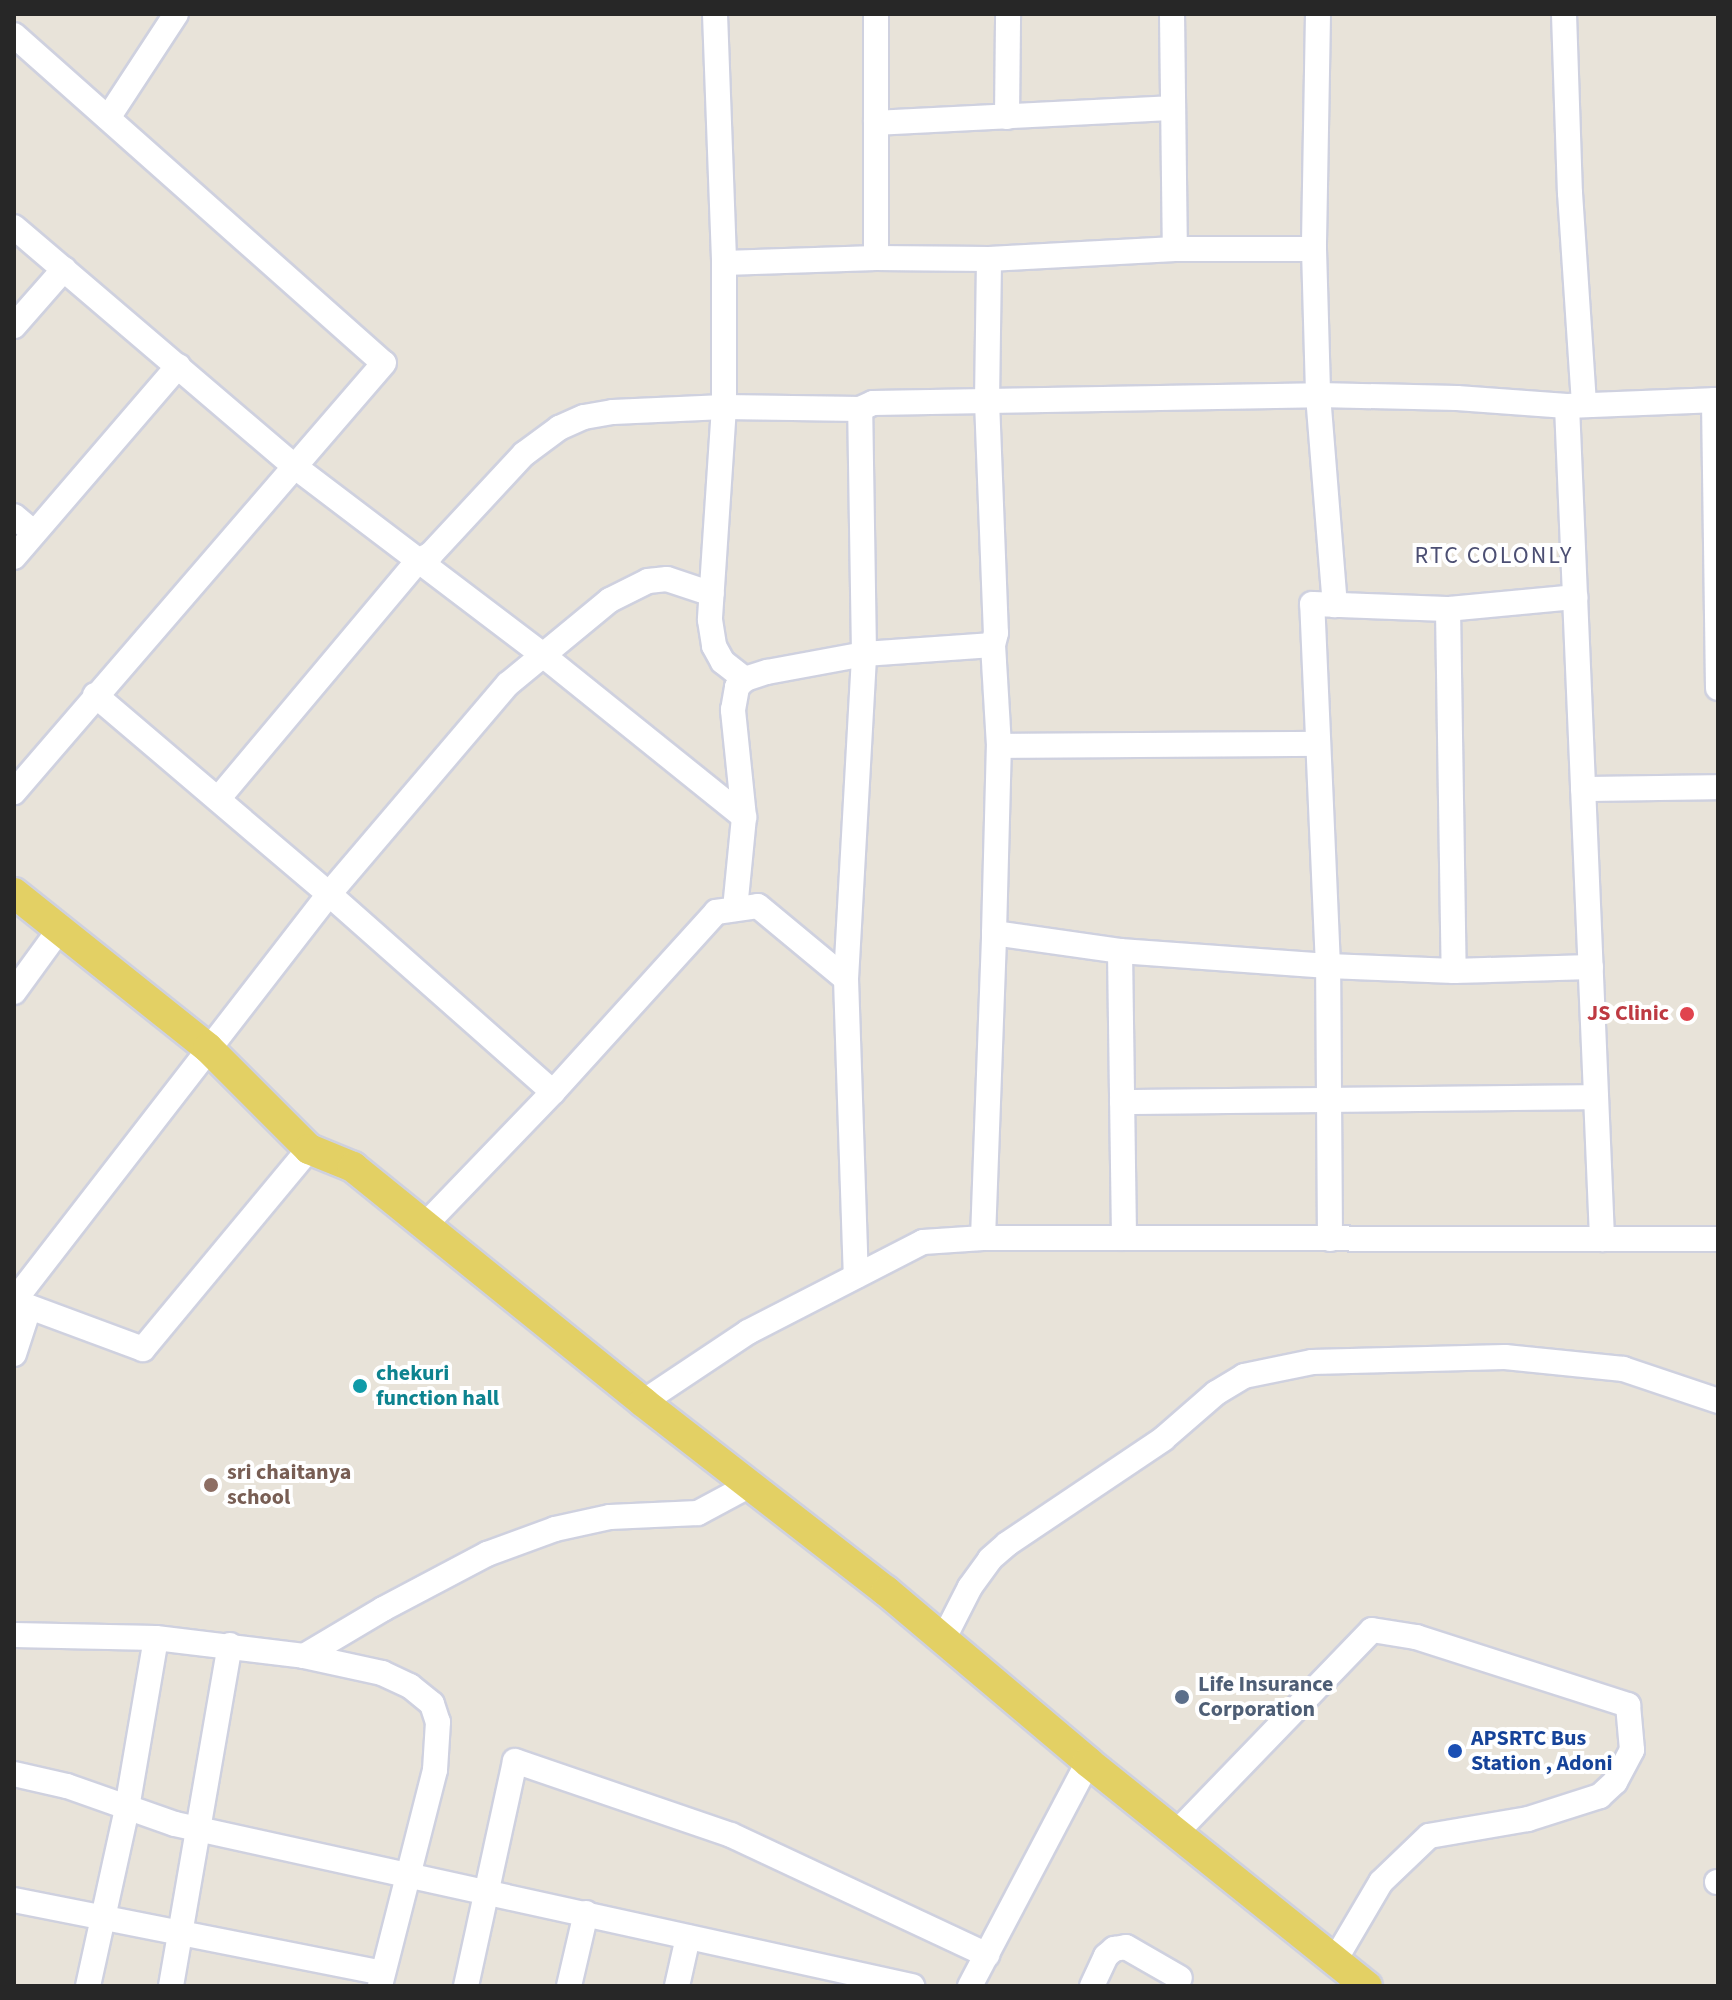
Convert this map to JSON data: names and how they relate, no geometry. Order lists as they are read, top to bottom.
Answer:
{
  "districts": ["RTC COLONLY"],
  "places": [
    "JS Clinic",
    "chekuri function hall",
    "sri chaitanya school",
    "Life Insurance Corporation",
    "APSRTC Bus Station , Adoni"
  ]
}
